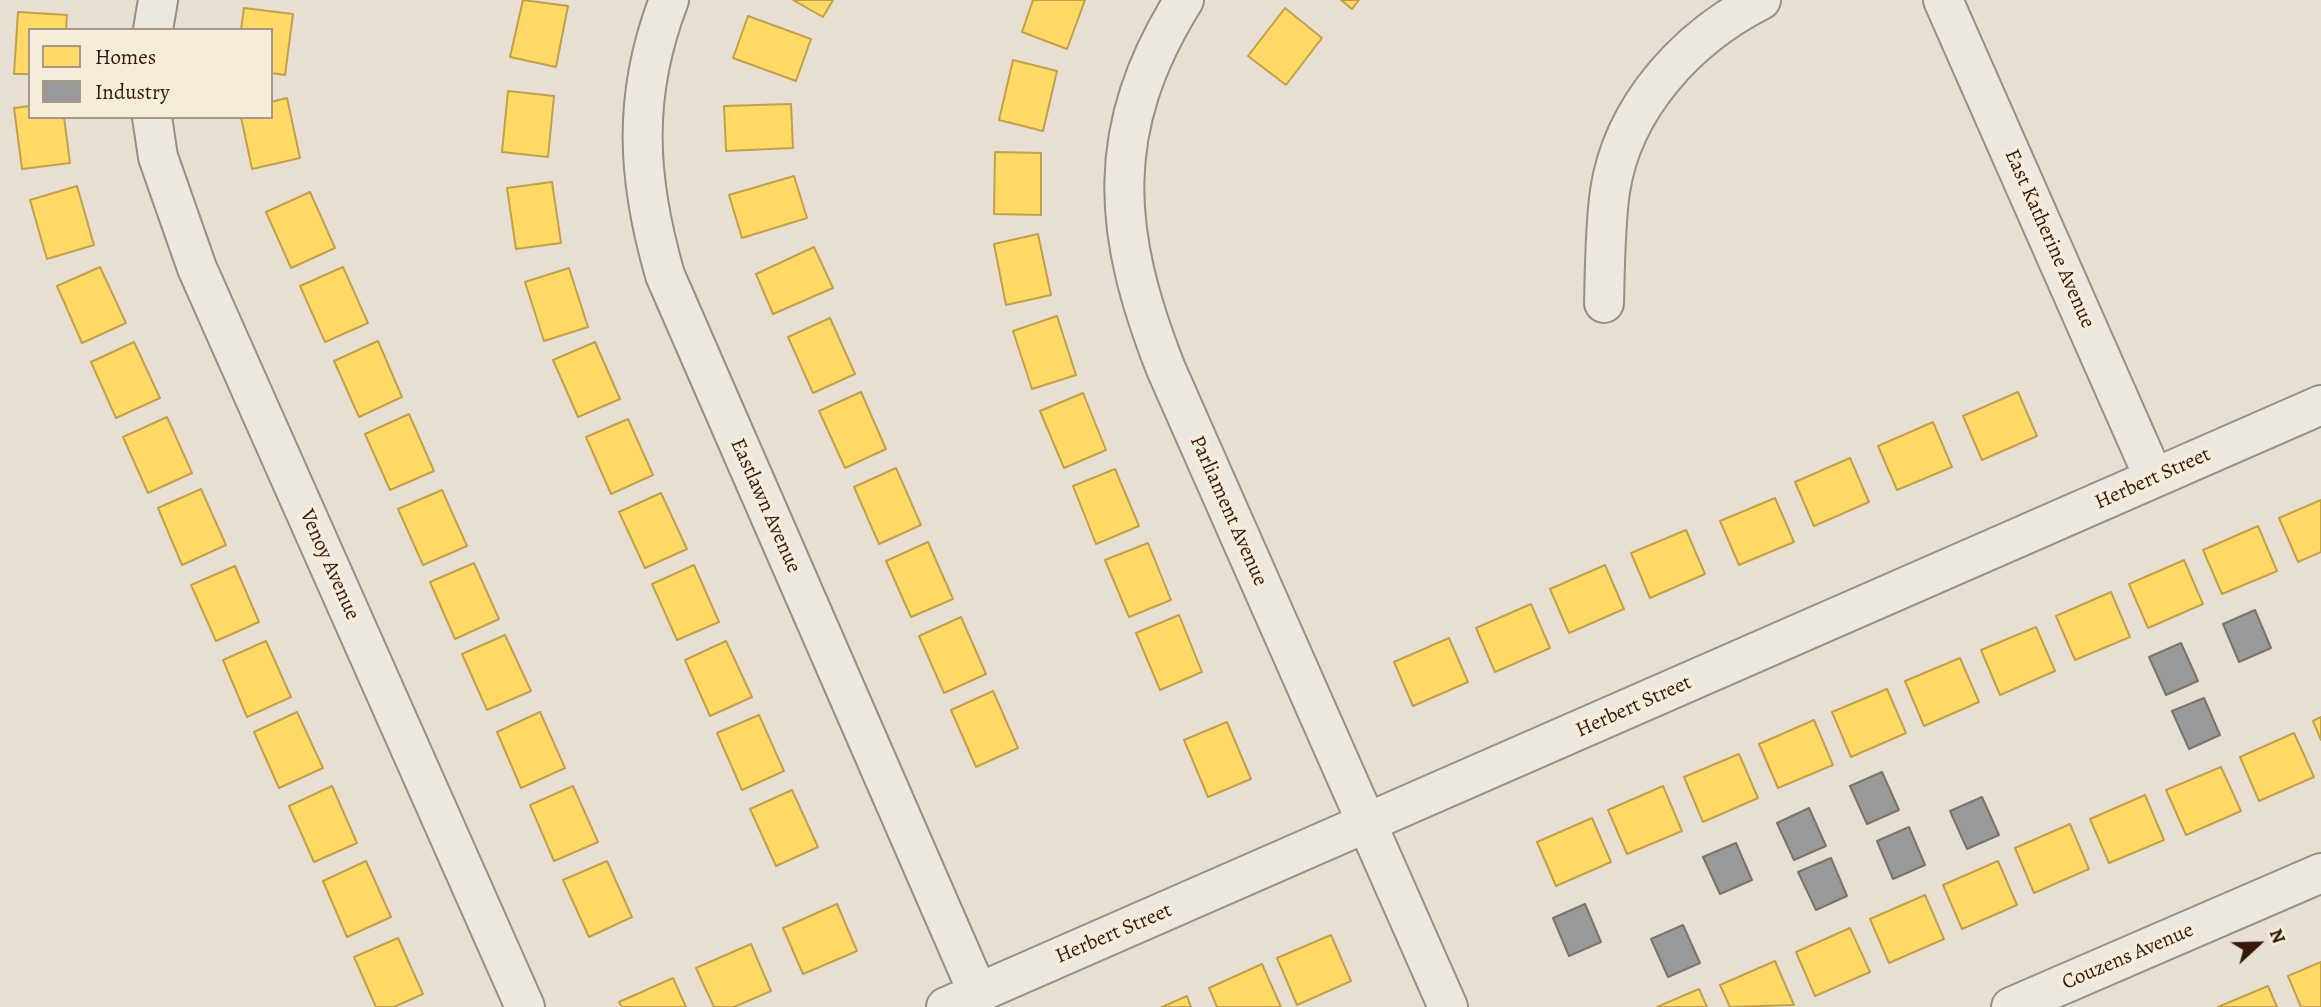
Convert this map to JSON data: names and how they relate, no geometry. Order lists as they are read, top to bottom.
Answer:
{
  "streets": {
    "street": [
      "East Katherine Avenue",
      "Herbert Street",
      "Eastlawn Avenue",
      "Parliament Avenue",
      "Venoy Avenue",
      "Couzens Avenue"
    ]
  },
  "crossings": [
    ["East Katherine Avenue", "Herbert Street"],
    ["Herbert Street", "Eastlawn Avenue"],
    ["Herbert Street", "Parliament Avenue"]
  ],
  "legend": ["Homes", "Industry"],
  "north": "right"
}
